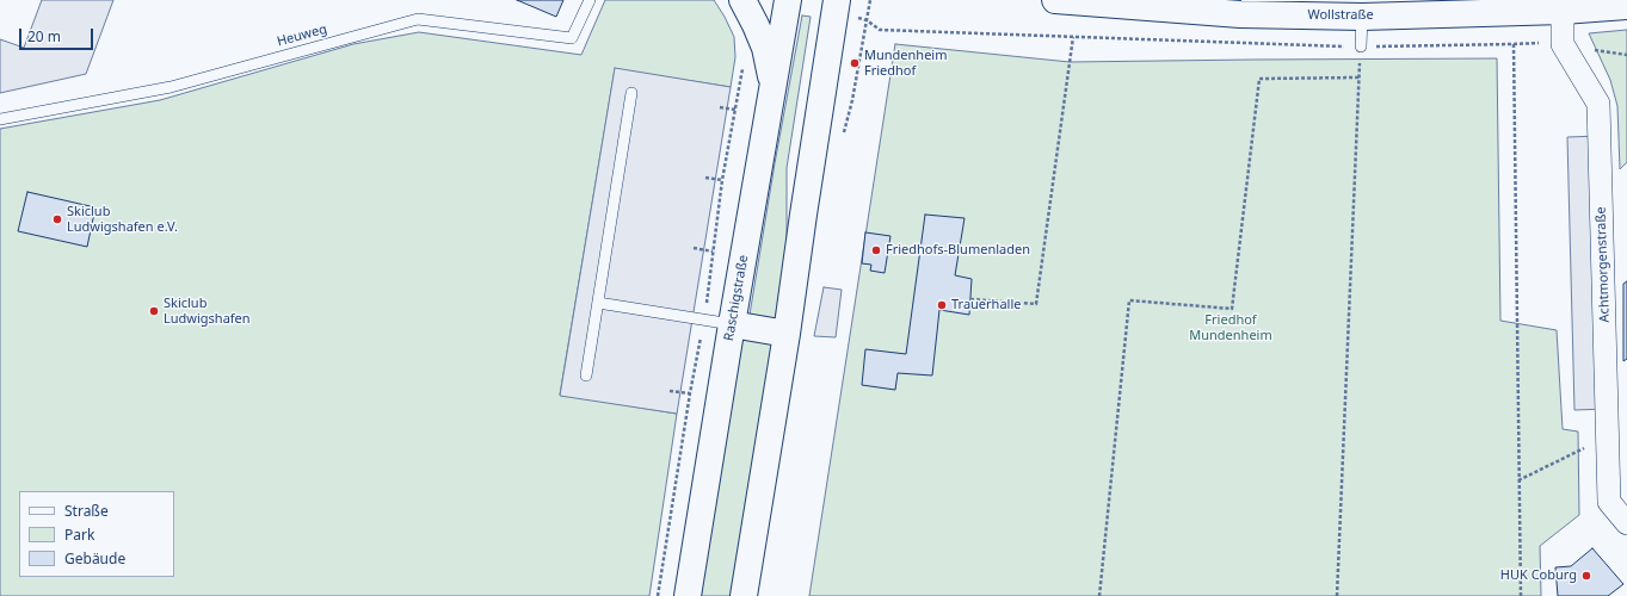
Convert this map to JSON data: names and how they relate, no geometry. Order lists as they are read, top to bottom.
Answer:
{
  "streets": {
    "street": ["Wollstraße", "Achtmorgenstraße", "Raschigstraße"],
    "lane": ["Heuweg"]
  },
  "crossings": [
    ["Wollstraße", "Achtmorgenstraße"]
  ],
  "parks": ["Friedhof Mundenheim"],
  "places": [
    "Mundenheim Friedhof",
    "Skiclub Ludwigshafen e.V.",
    "Friedhofs-Blumenladen",
    "Trauerhalle",
    "Skiclub Ludwigshafen",
    "HUK Coburg"
  ],
  "legend": ["Straße", "Park", "Gebäude"],
  "scale_bar": "20 m"
}
